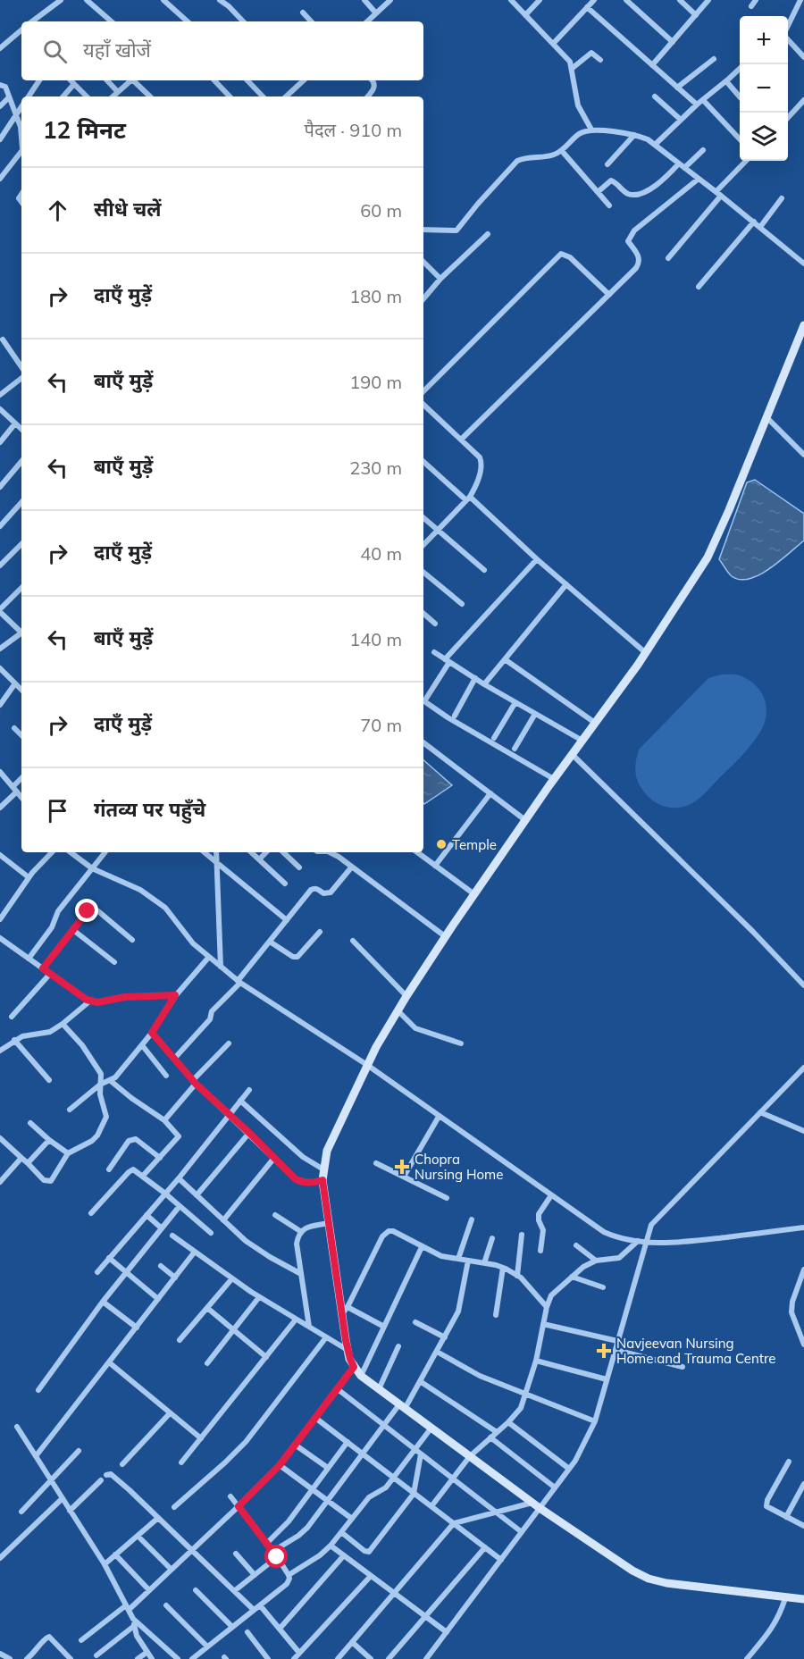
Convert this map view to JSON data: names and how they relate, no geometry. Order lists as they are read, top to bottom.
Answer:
{
  "places": {
    "other": ["Temple"],
    "health": ["Chopra Nursing Home", "Navjeevan Nursing Home and Trauma Centre"]
  },
  "page": {
    "map_buttons": ["+", "−"],
    "search": "यहाँ खोजें",
    "heading": ["12 मिनट", "पैदल · 910 m"],
    "list": [
      ["सीधे चलें", "60 m"],
      ["दाएँ मुड़ें", "180 m"],
      ["बाएँ मुड़ें", "190 m"],
      ["बाएँ मुड़ें", "230 m"],
      ["दाएँ मुड़ें", "40 m"],
      ["बाएँ मुड़ें", "140 m"],
      ["दाएँ मुड़ें", "70 m"],
      "गंतव्य पर पहुँचे"
    ]
  }
}
